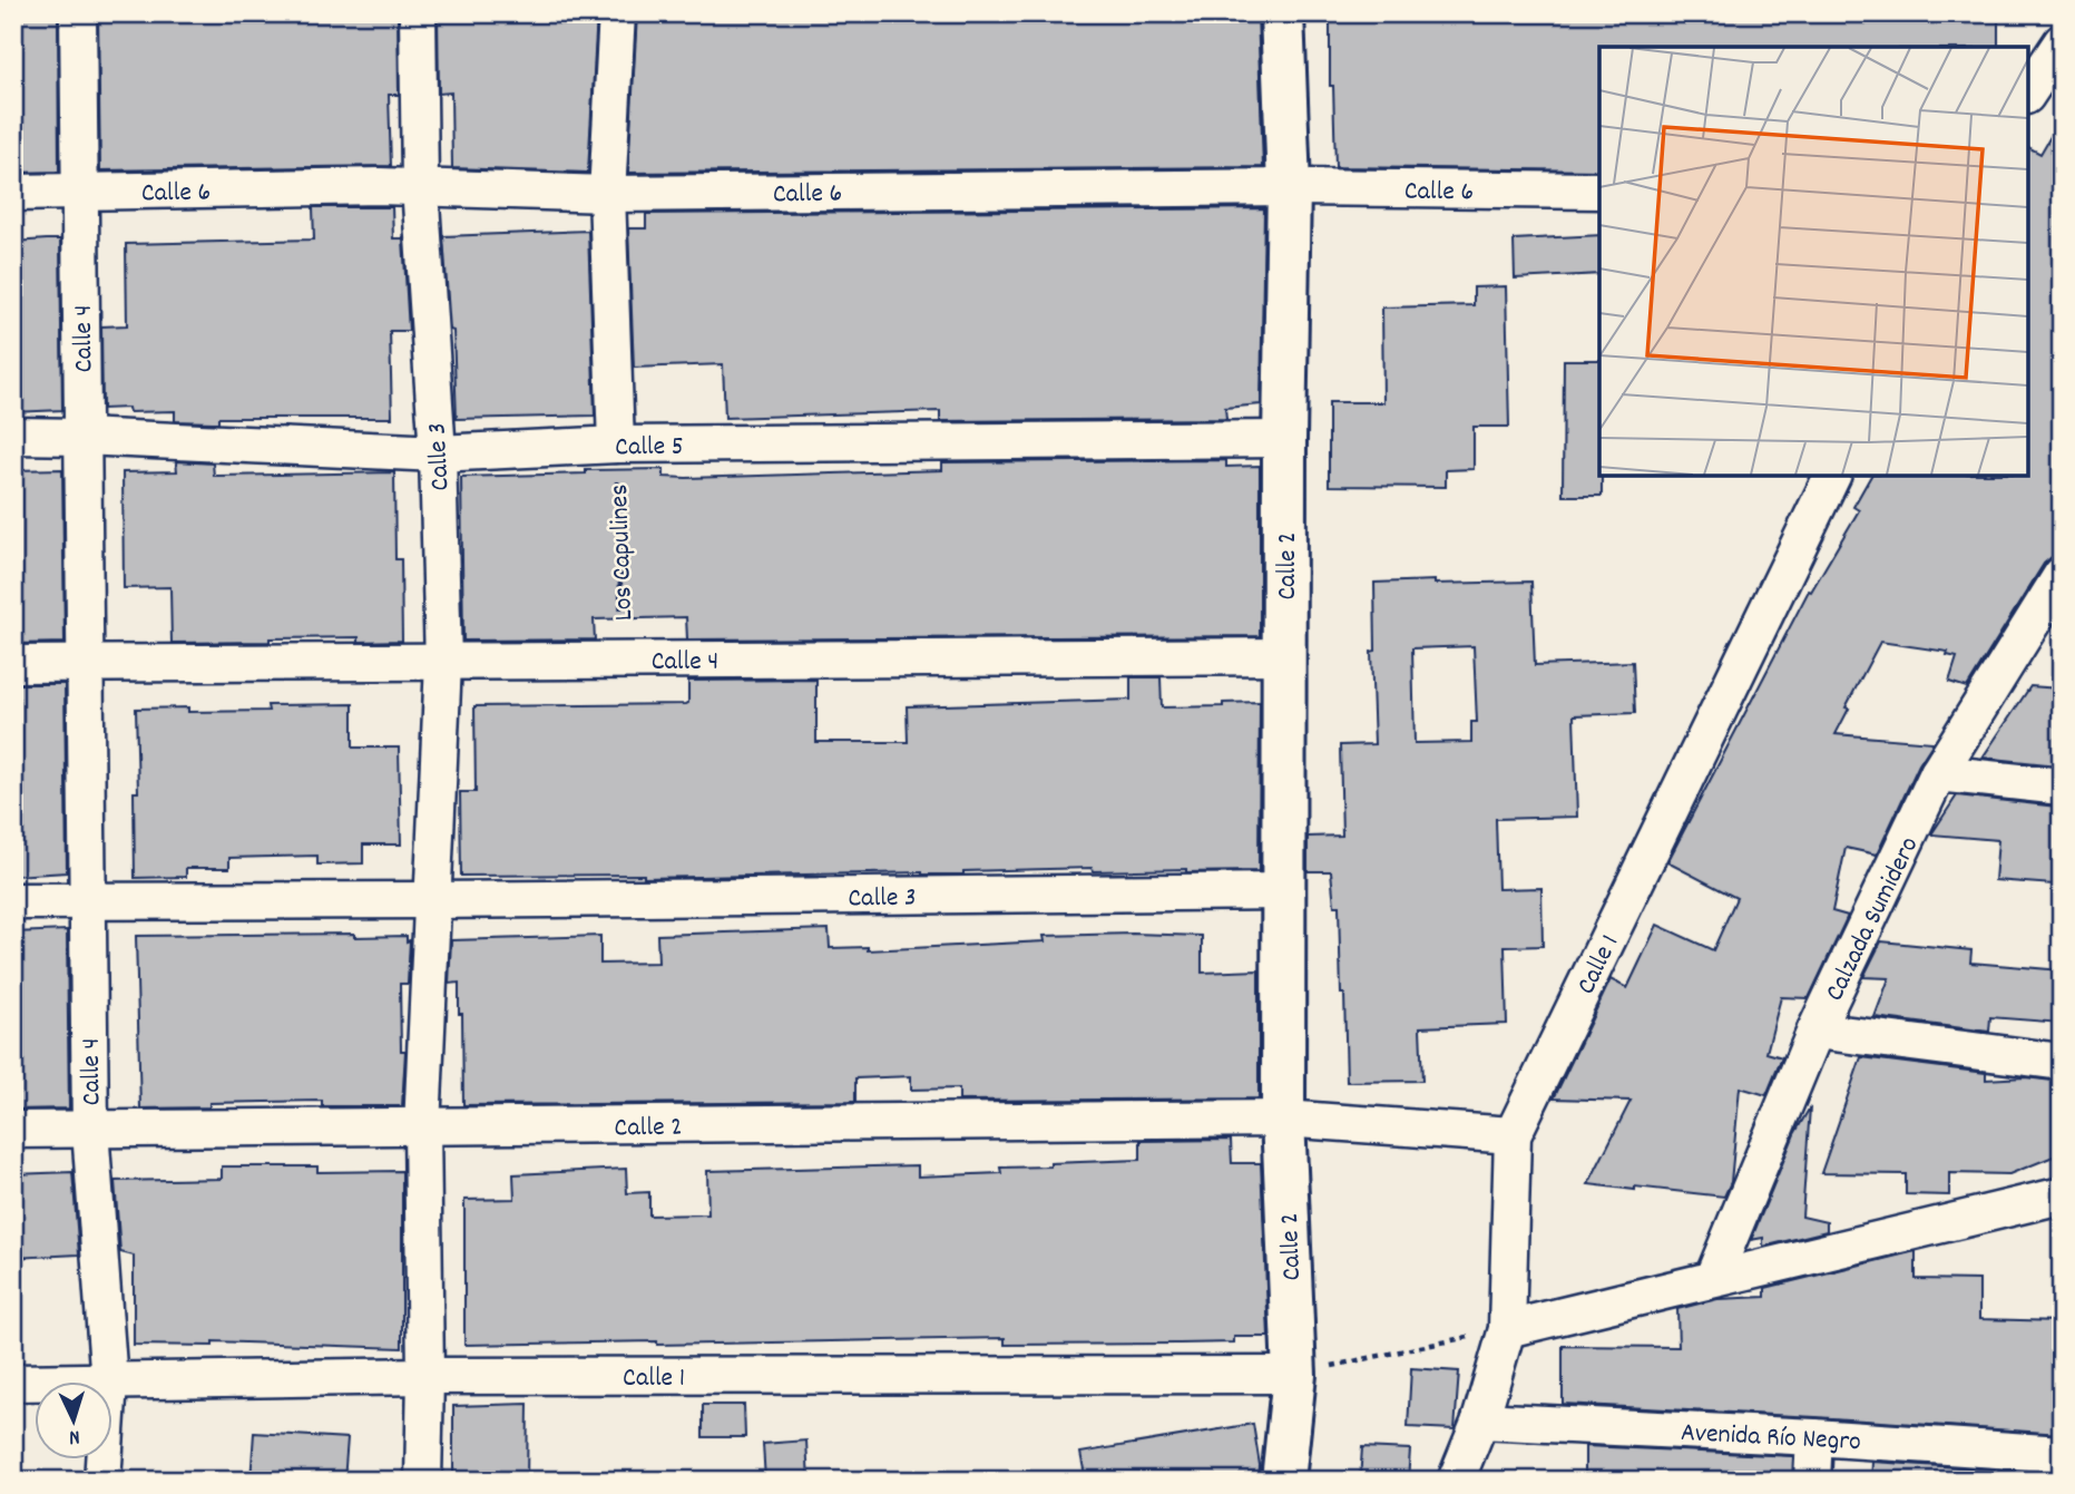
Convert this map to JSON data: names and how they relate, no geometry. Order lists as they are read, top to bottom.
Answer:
{
  "streets": {
    "street": [
      "Calle 6",
      "Calle 4",
      "Calle 5",
      "Calle 3",
      "Calle 2",
      "Calzada Sumidero",
      "Calle 1",
      "Avenida Río Negro"
    ],
    "path": ["Los Capulines"]
  },
  "crossings": [
    ["Calle 6", "Calle 4"],
    ["Calle 6", "Calle 3"],
    ["Calle 6", "Calle 2"],
    ["Calle 4", "Calle 5"],
    ["Calle 4", "Calle 3"],
    ["Calle 4", "Los Capulines"],
    ["Calle 4", "Calle 2"],
    ["Calle 5", "Calle 3"],
    ["Calle 5", "Los Capulines"],
    ["Calle 5", "Calle 2"],
    ["Calle 3", "Calle 2"],
    ["Calle 3", "Calle 1"],
    ["Calle 2", "Calle 1"],
    ["Calle 1", "Avenida Río Negro"]
  ],
  "north": "bottom"
}
